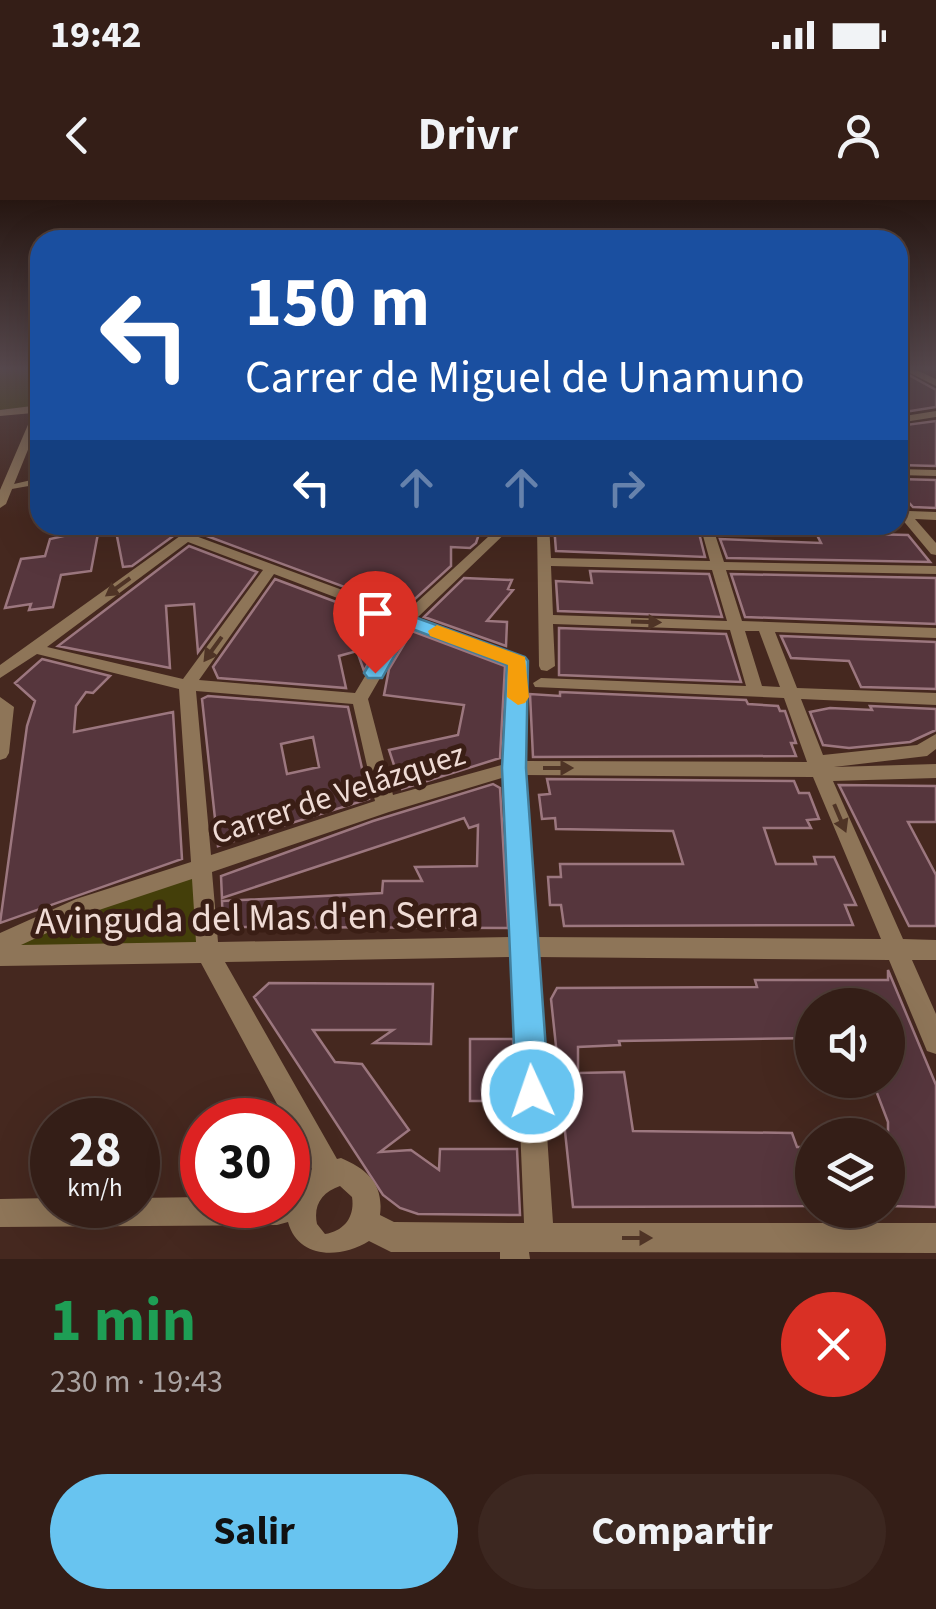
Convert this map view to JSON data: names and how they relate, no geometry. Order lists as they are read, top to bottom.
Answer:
{
  "streets": {
    "street": ["Carrer de Velázquez", "Avinguda del Mas d'en Serra"]
  },
  "page": {
    "status": "19:42",
    "header": "Drivr",
    "turn": ["150 m", "Carrer de Miguel de Unamuno"],
    "speed": "28 km/h",
    "limit": "30",
    "heading": ["1 min", "230 m · 19:43"],
    "buttons": ["Salir", "Compartir"]
  }
}
